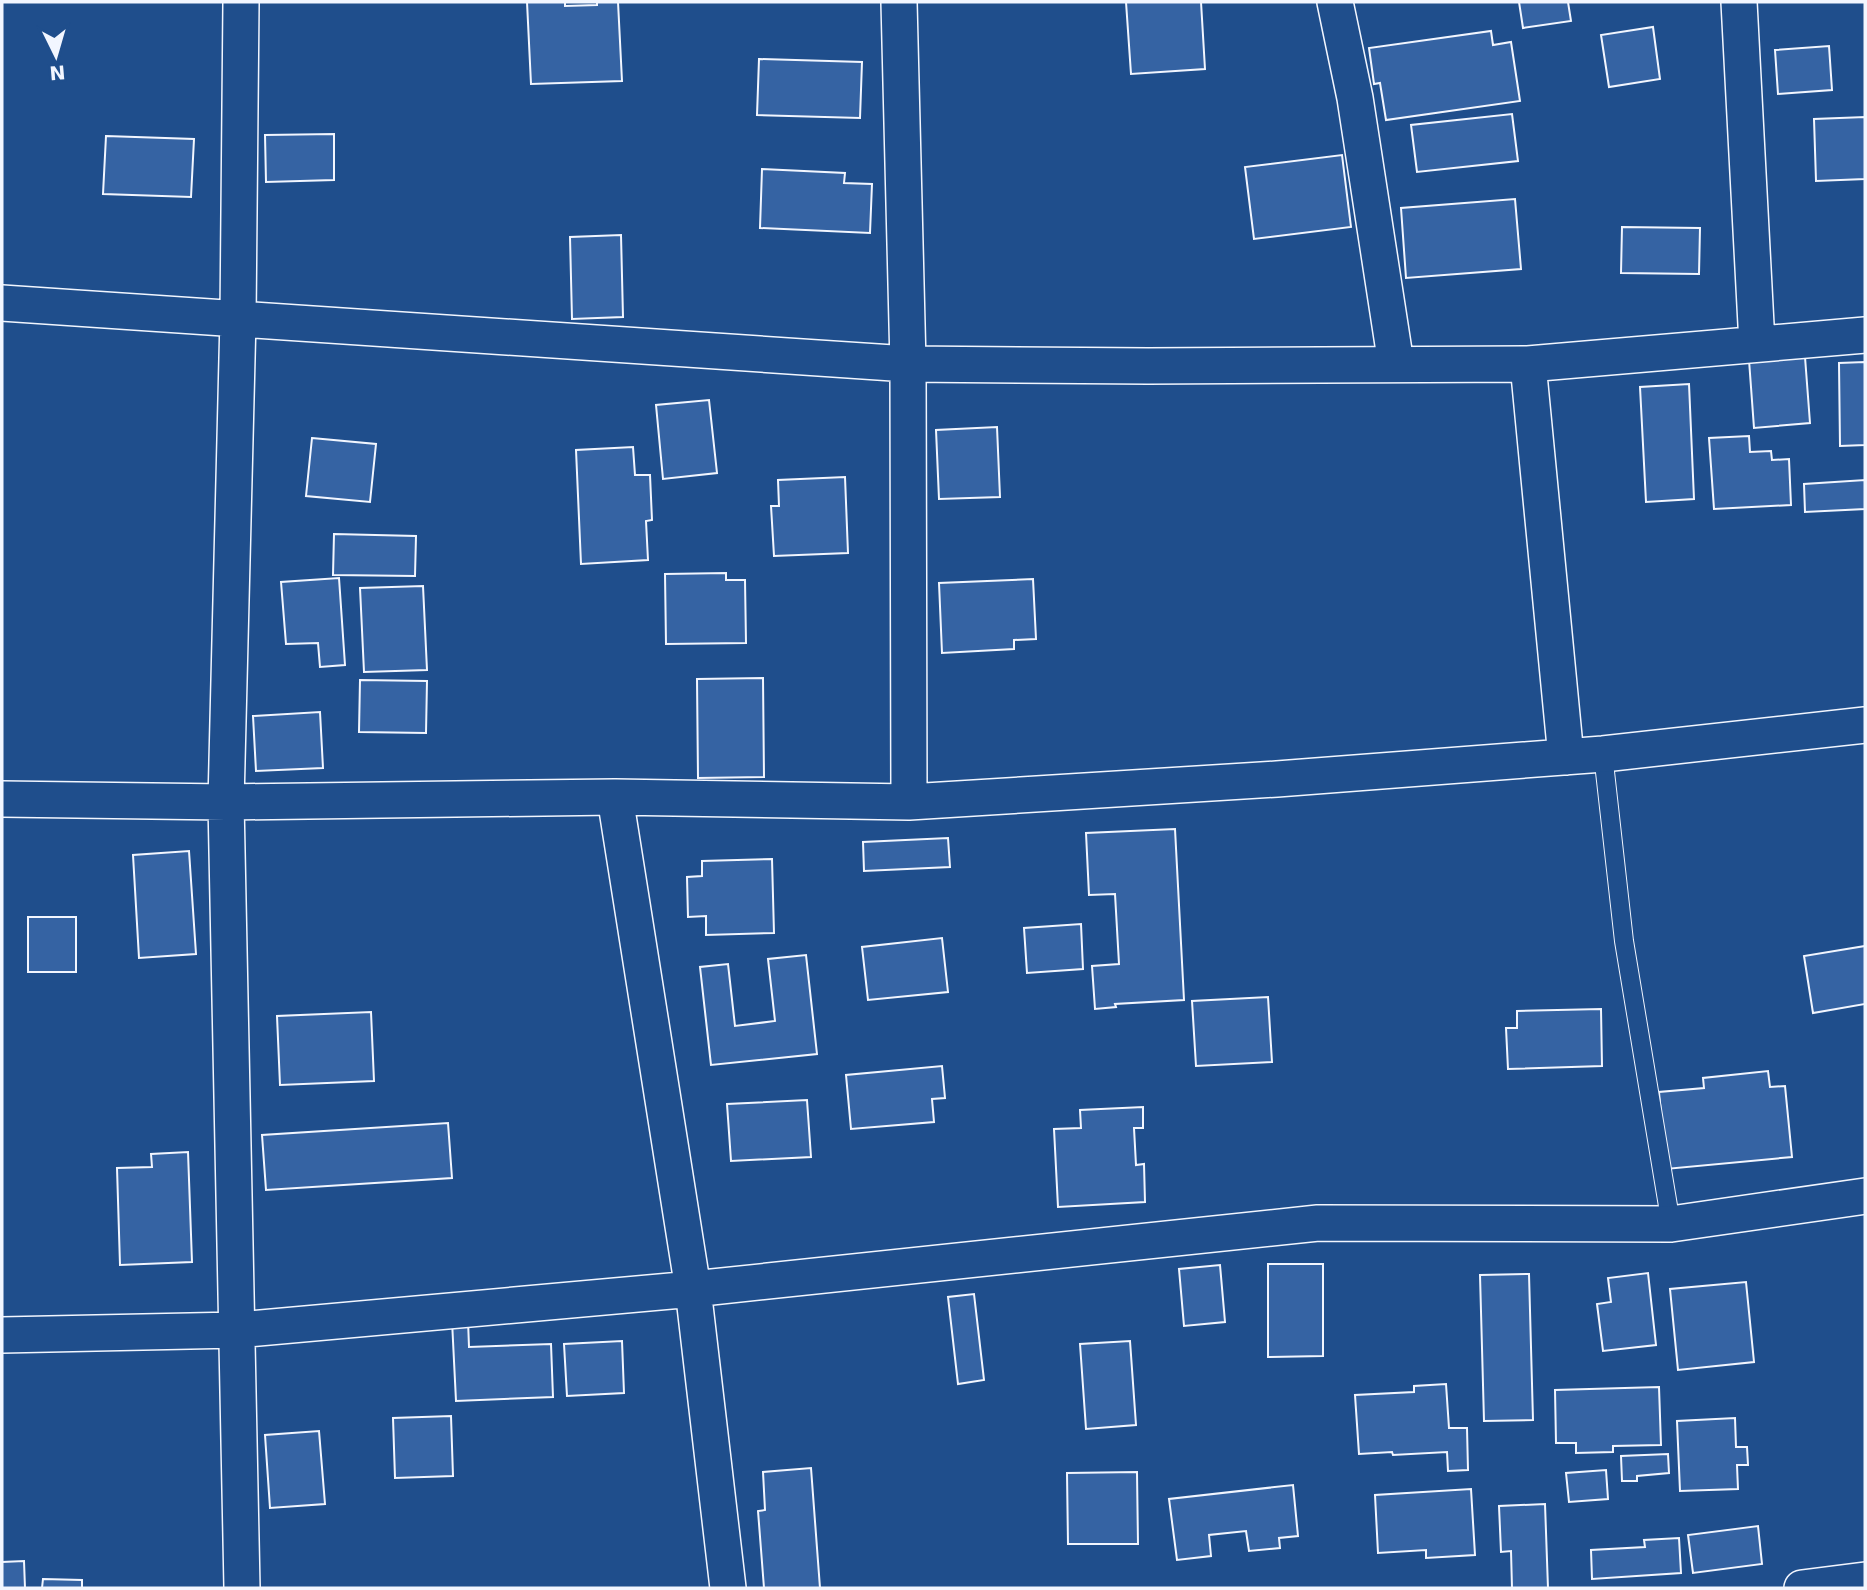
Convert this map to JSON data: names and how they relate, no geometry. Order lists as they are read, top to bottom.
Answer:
{
  "north": "bottom"
}
